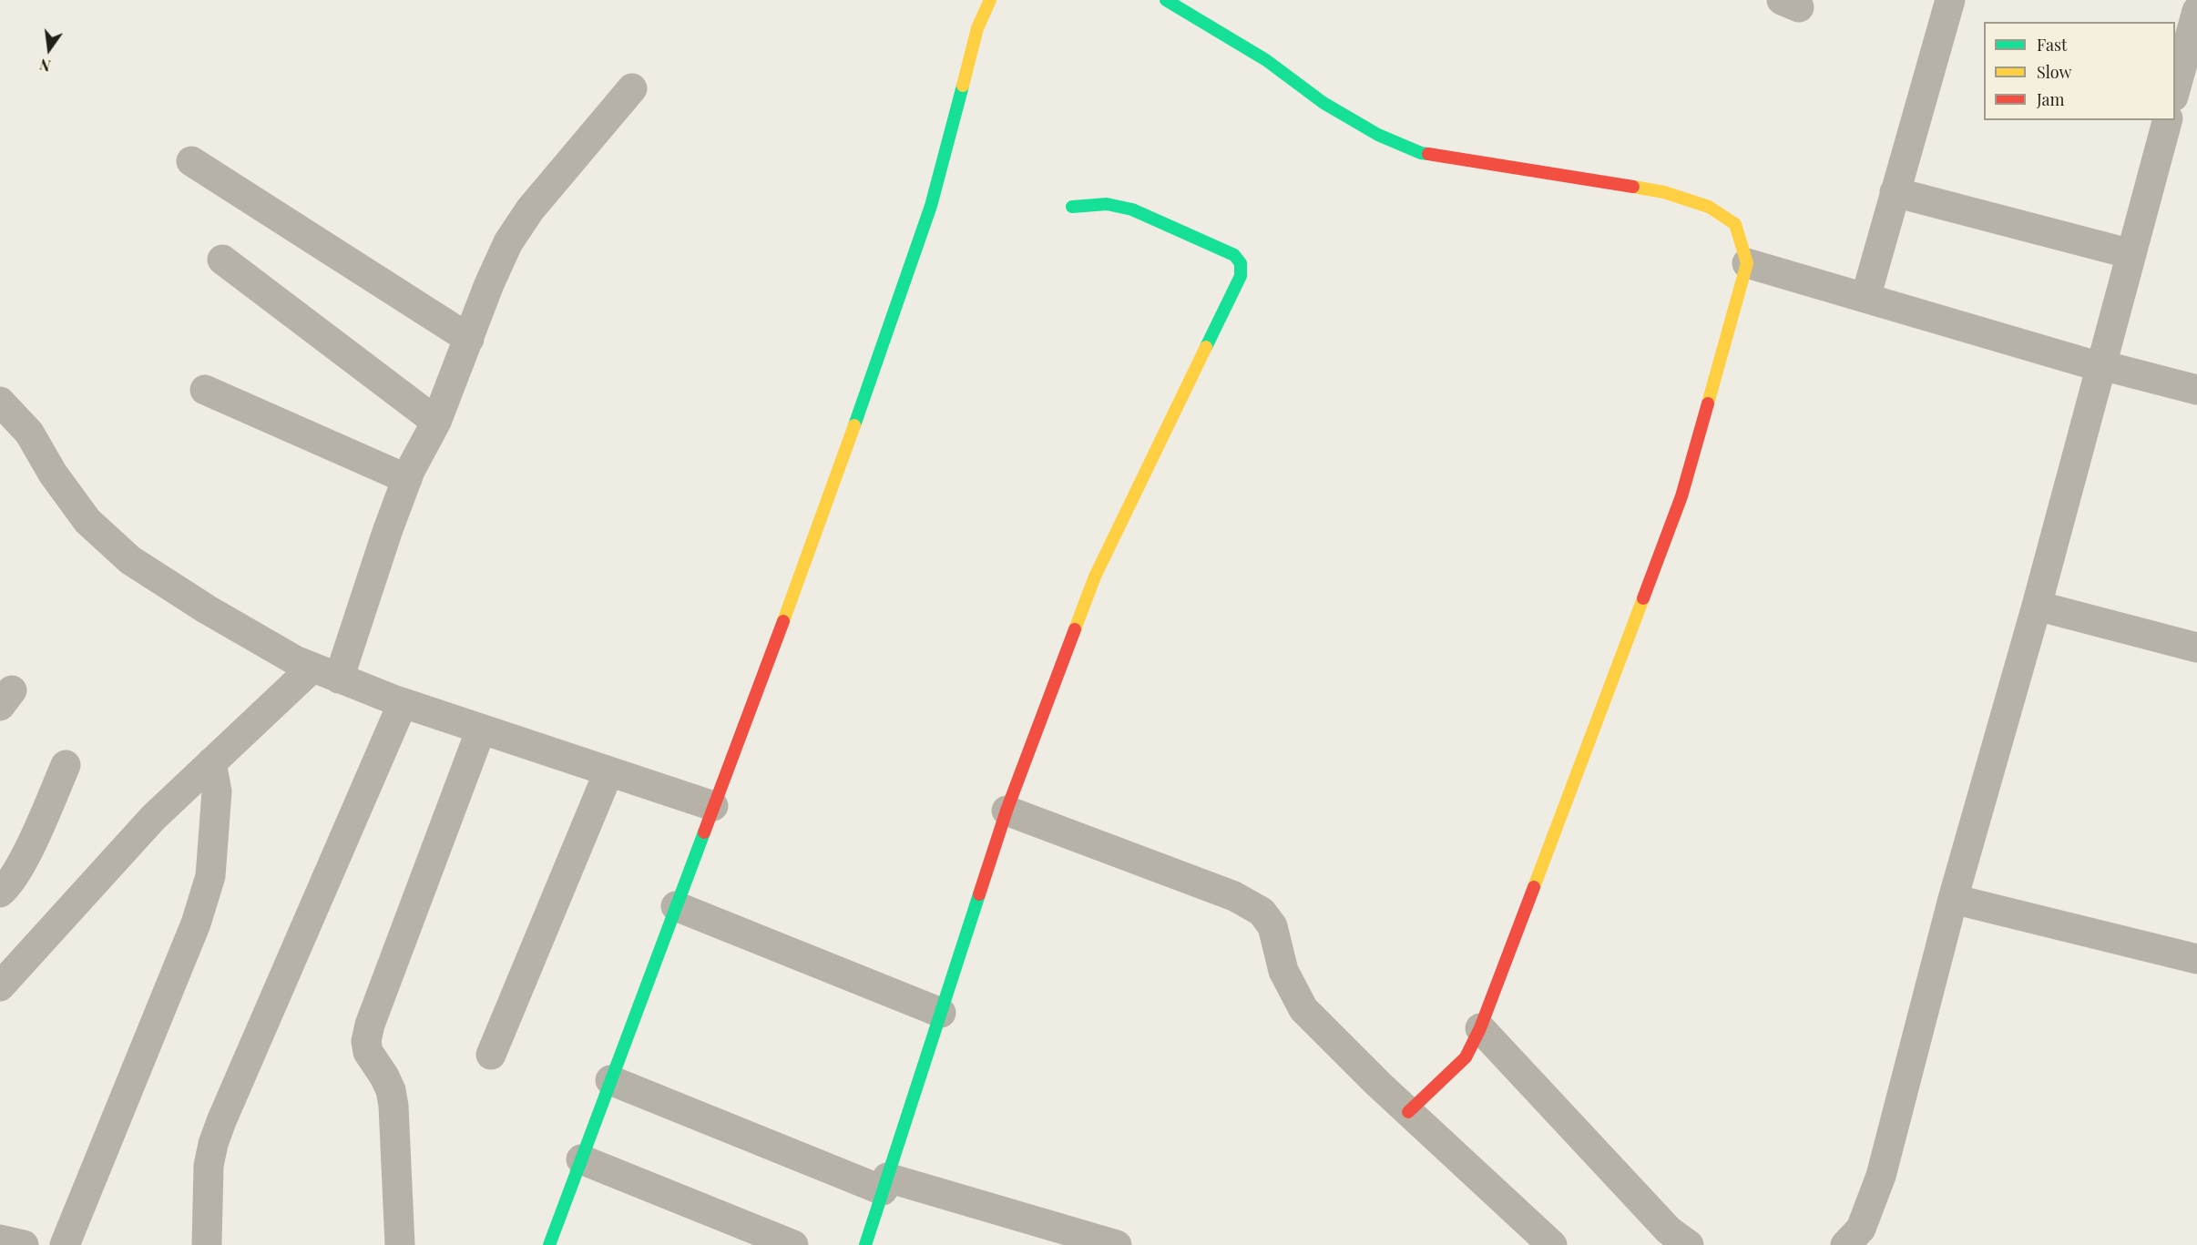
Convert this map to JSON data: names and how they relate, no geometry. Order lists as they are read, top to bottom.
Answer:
{
  "legend": ["Fast", "Slow", "Jam"],
  "north": "bottom"
}
